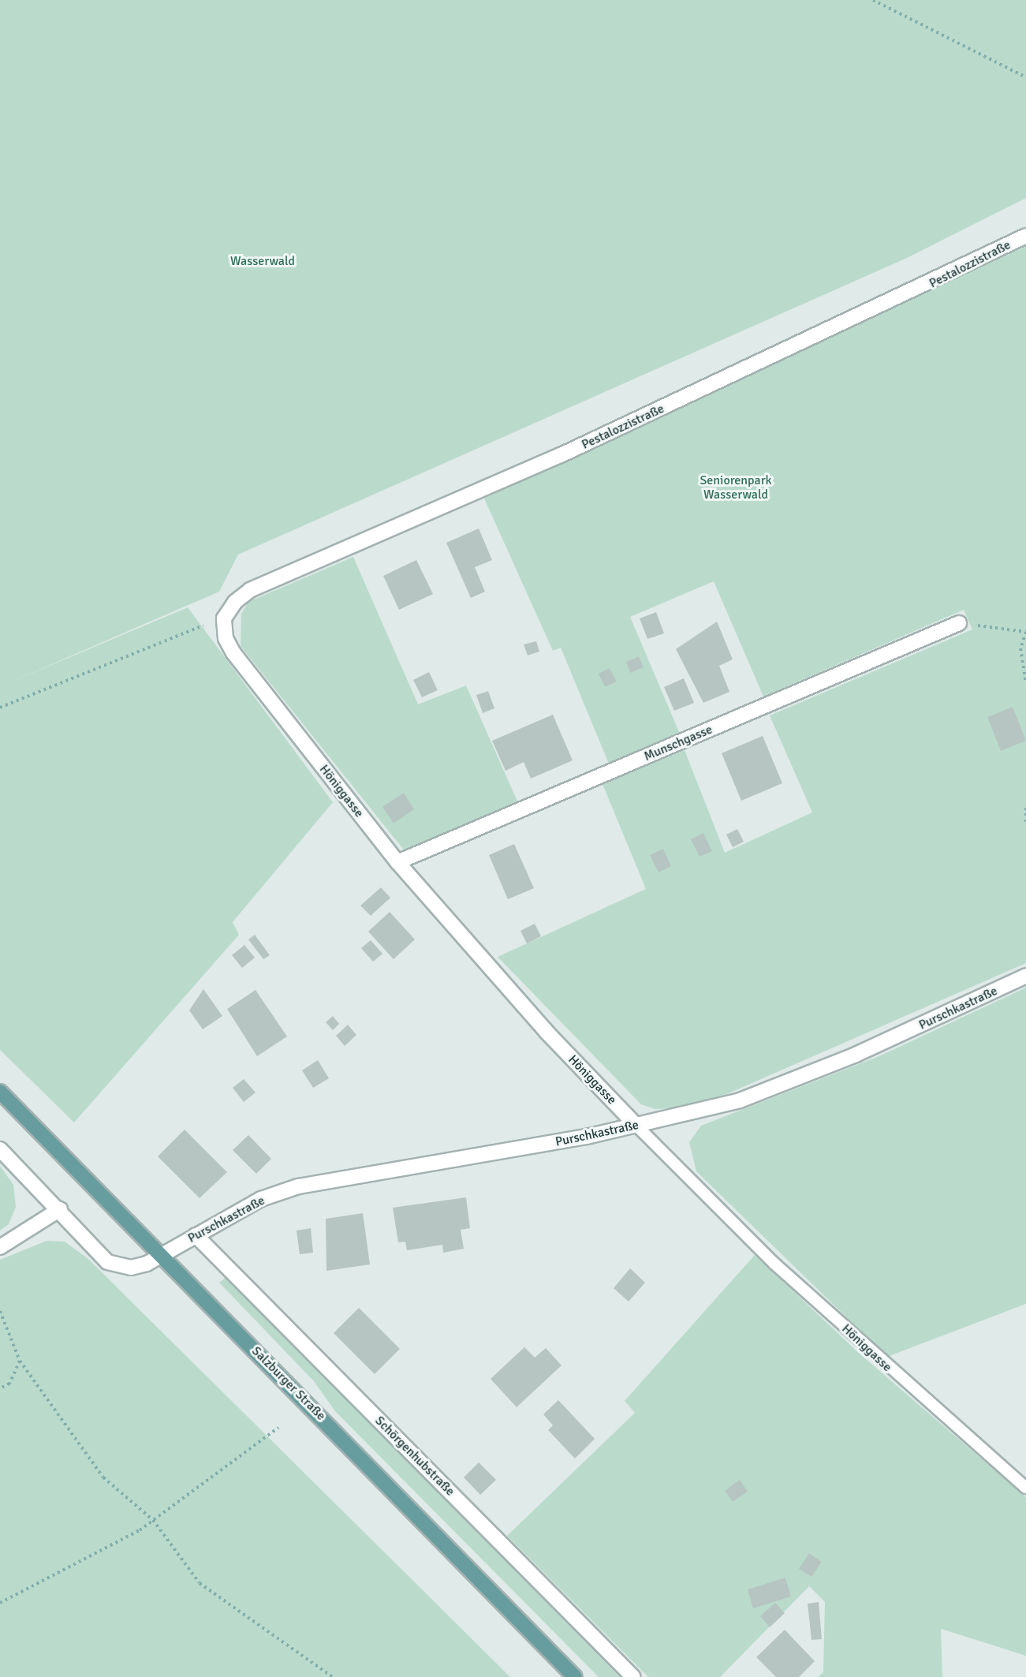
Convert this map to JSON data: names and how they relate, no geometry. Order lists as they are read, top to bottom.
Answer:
{
  "streets": {
    "main road": ["Salzburger Straße"],
    "street": [
      "Pestalozzistraße",
      "Munschgasse",
      "Höniggasse",
      "Purschkastraße",
      "Schörgenhubstraße"
    ]
  },
  "crossings": [
    ["Pestalozzistraße", "Höniggasse"],
    ["Munschgasse", "Höniggasse"],
    ["Höniggasse", "Purschkastraße"],
    ["Purschkastraße", "Salzburger Straße"],
    ["Purschkastraße", "Schörgenhubstraße"]
  ],
  "parks": ["Wasserwald", "Seniorenpark Wasserwald"]
}
